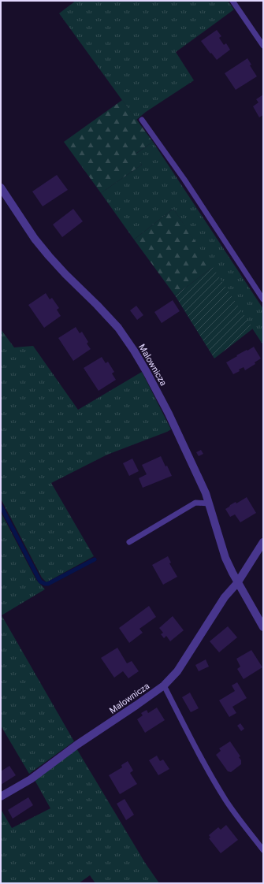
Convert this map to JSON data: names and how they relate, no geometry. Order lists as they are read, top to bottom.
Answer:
{
  "streets": {
    "street": ["Malownicza"]
  }
}
